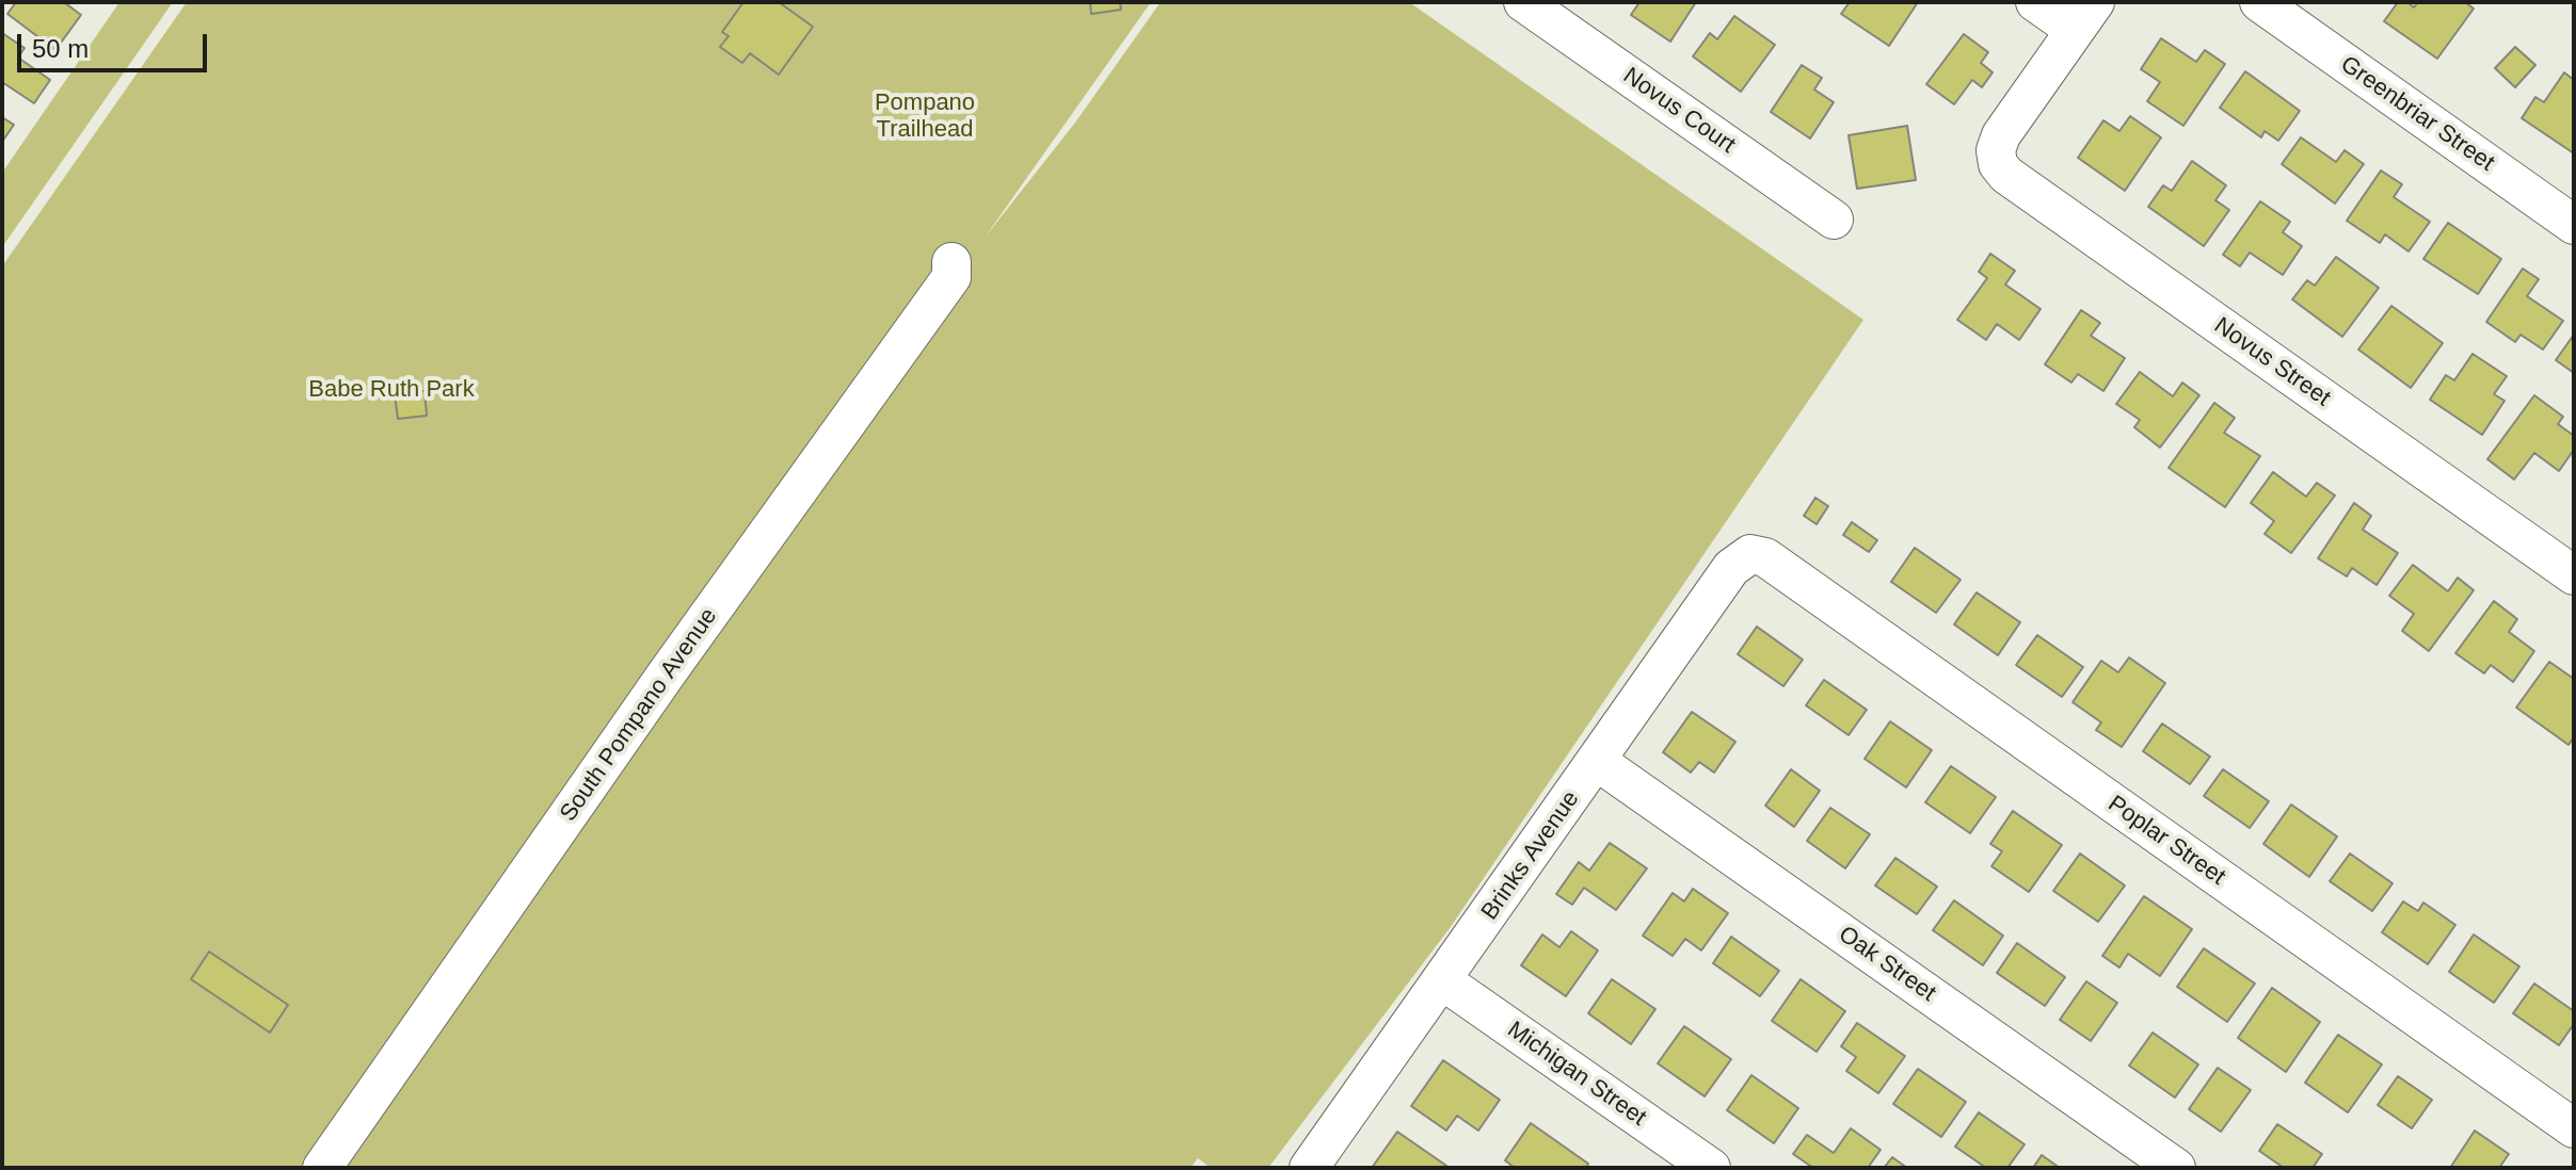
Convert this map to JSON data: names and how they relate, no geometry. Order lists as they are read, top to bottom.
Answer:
{
  "streets": {
    "street": [
      "Novus Court",
      "Greenbriar Street",
      "Novus Street",
      "South Pompano Avenue",
      "Poplar Street",
      "Brinks Avenue",
      "Oak Street",
      "Michigan Street"
    ]
  },
  "crossings": [
    ["Poplar Street", "Brinks Avenue"],
    ["Brinks Avenue", "Oak Street"],
    ["Brinks Avenue", "Michigan Street"]
  ],
  "parks": ["Pompano Trailhead", "Babe Ruth Park"],
  "scale_bar": "50 m"
}
